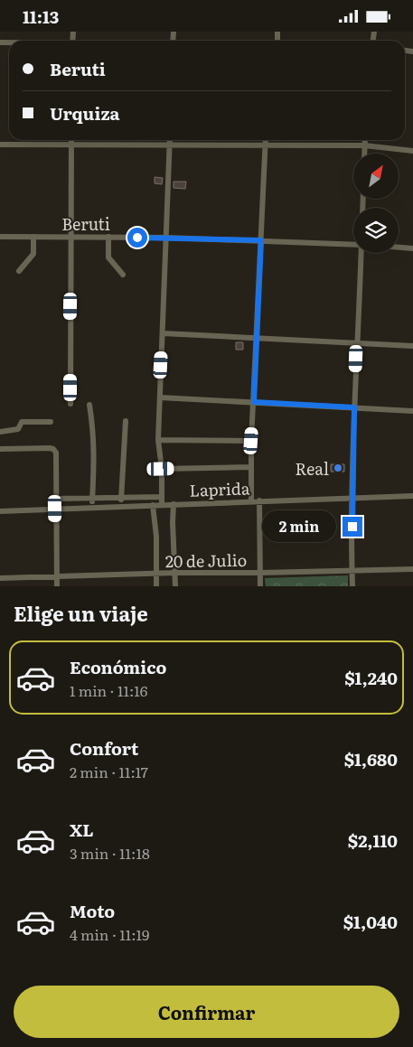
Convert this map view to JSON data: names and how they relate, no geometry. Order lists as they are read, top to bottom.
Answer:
{
  "streets": {
    "street": ["Beruti", "Laprida", "20 de Julio"]
  },
  "places": ["Real"],
  "north": "top right",
  "page": {
    "status": "11:13",
    "banner": ["Beruti", "Urquiza"],
    "bubble": "2 min",
    "heading": "Elige un viaje",
    "list": [
      {
        "name": "Económico",
        "note": "1 min · 11:16",
        "value": "$1,240"
      },
      {
        "name": "Confort",
        "note": "2 min · 11:17",
        "value": "$1,680"
      },
      {
        "name": "XL",
        "note": "3 min · 11:18",
        "value": "$2,110"
      },
      {
        "name": "Moto",
        "note": "4 min · 11:19",
        "value": "$1,040"
      }
    ],
    "buttons": "Confirmar"
  }
}
